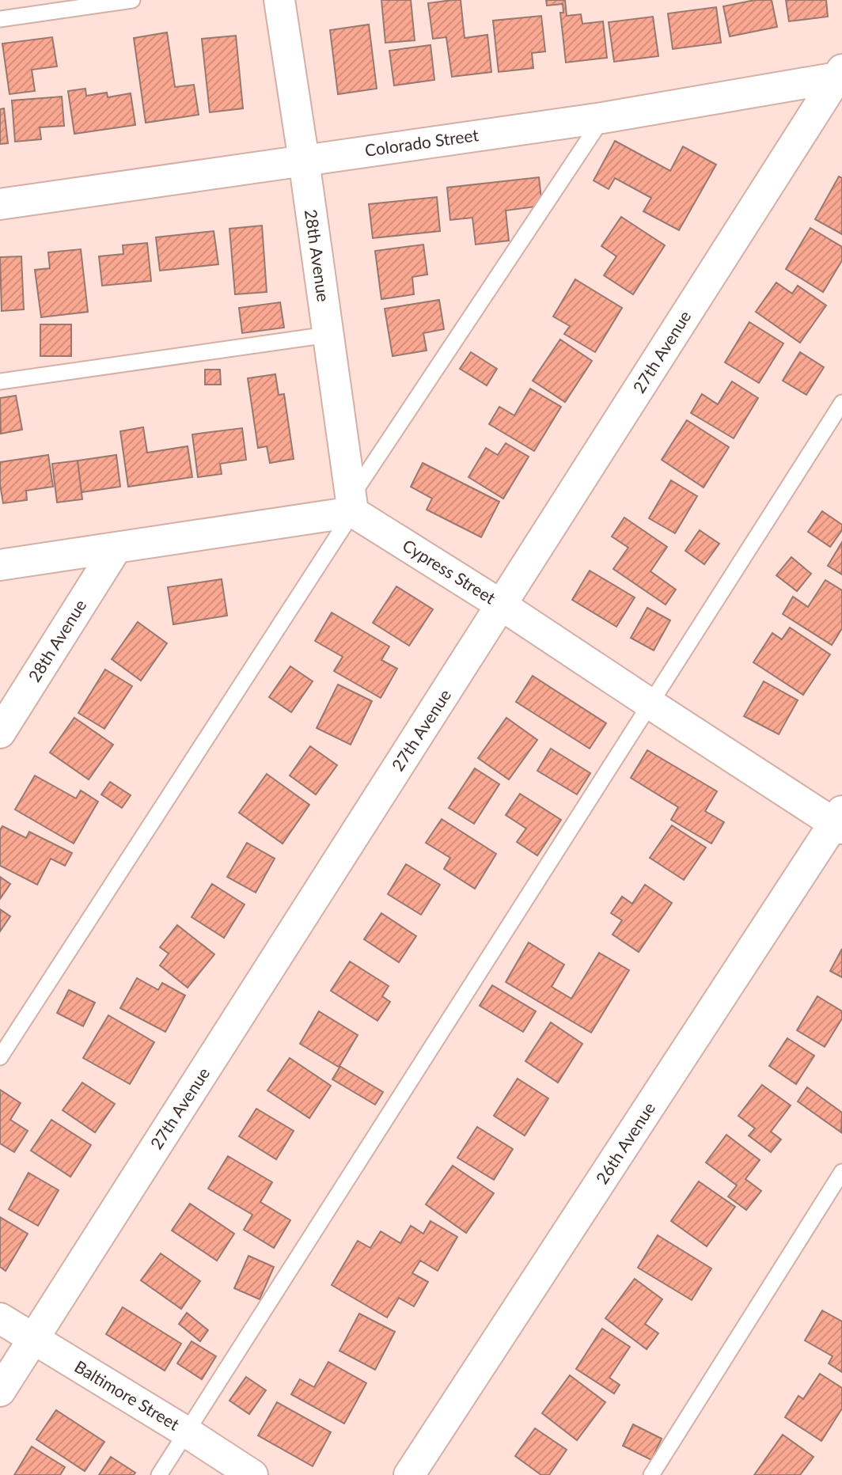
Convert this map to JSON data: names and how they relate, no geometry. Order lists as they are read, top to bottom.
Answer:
{
  "streets": {
    "street": [
      "Colorado Street",
      "28th Avenue",
      "27th Avenue",
      "Cypress Street",
      "26th Avenue",
      "Baltimore Street"
    ]
  },
  "crossings": [
    ["Colorado Street", "28th Avenue"],
    ["Colorado Street", "27th Avenue"],
    ["28th Avenue", "Cypress Street"],
    ["27th Avenue", "Cypress Street"],
    ["27th Avenue", "Baltimore Street"],
    ["Cypress Street", "26th Avenue"]
  ]
}
